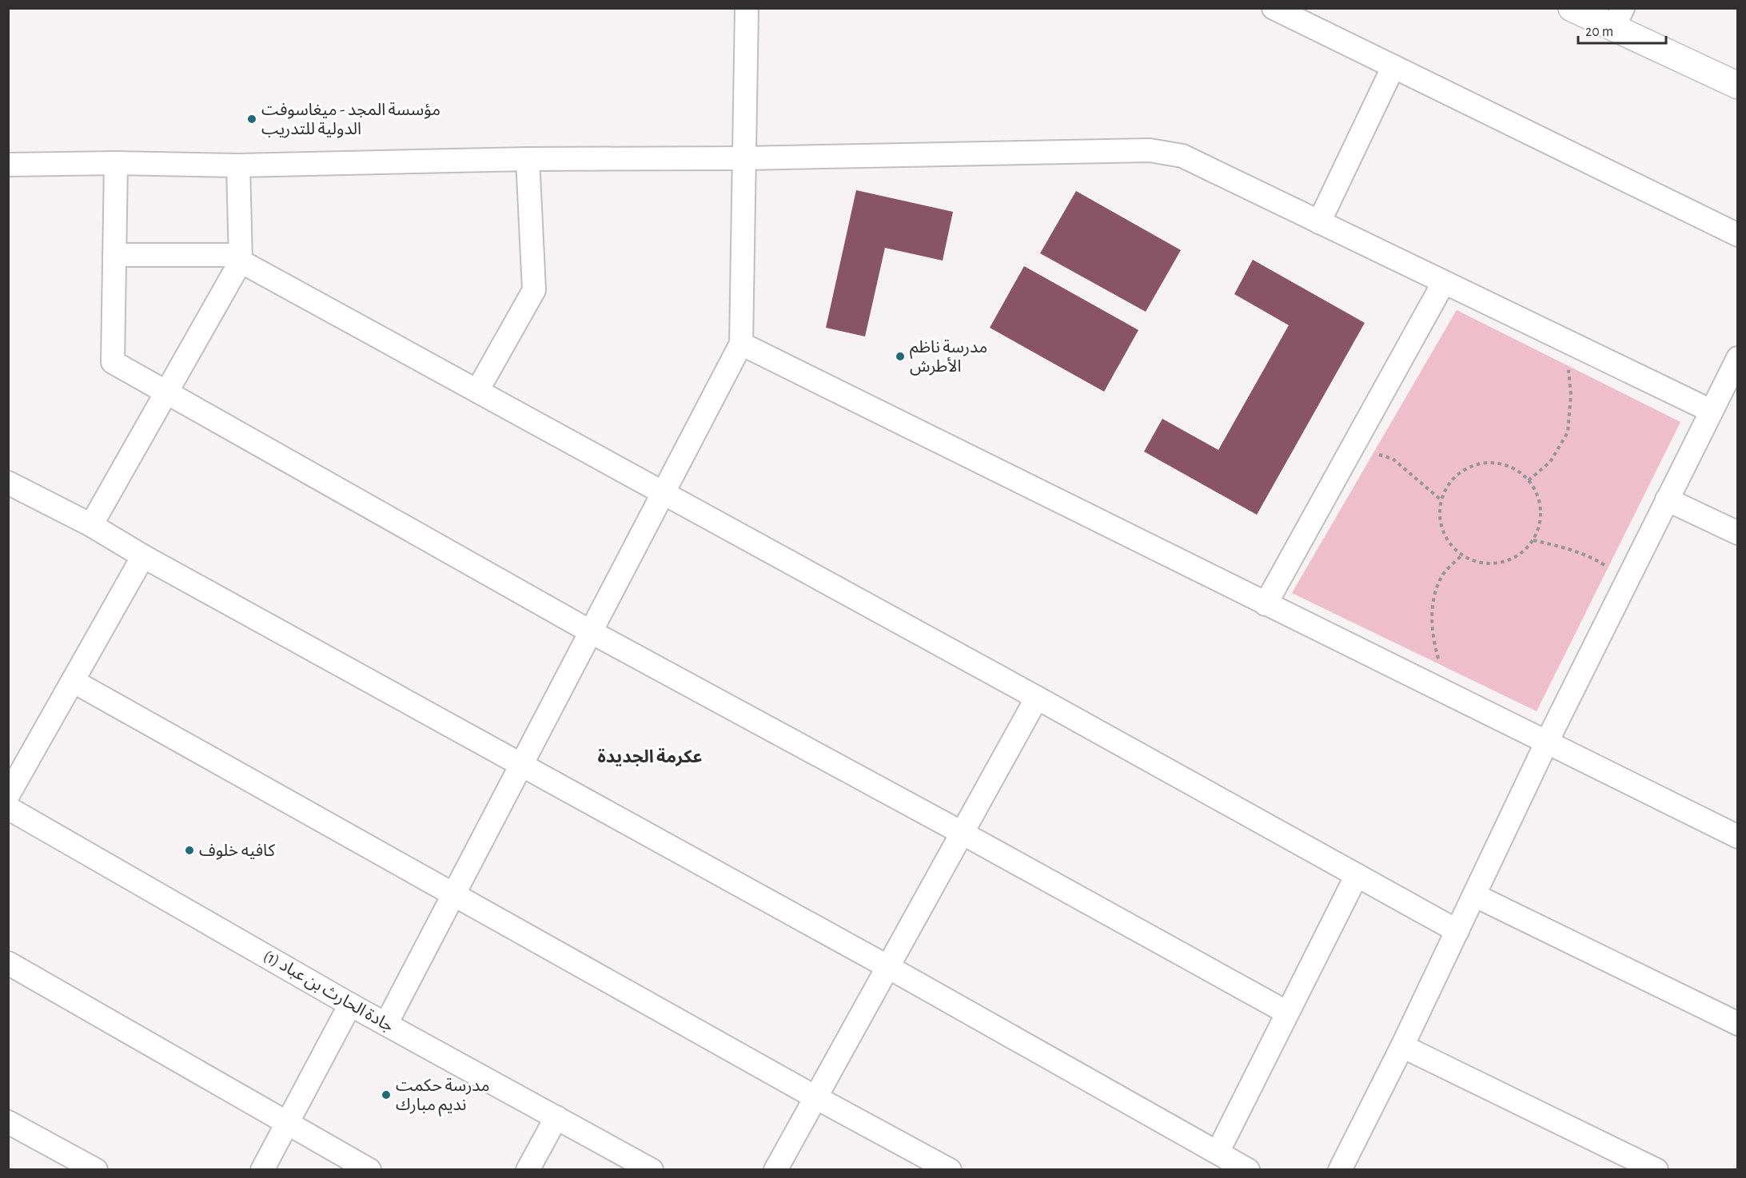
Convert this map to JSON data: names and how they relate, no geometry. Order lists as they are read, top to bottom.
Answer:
{
  "streets": {
    "street": ["جادة الحارث بن عباد (1)"]
  },
  "districts": ["عكرمة الجديدة"],
  "places": [
    "مؤسسة المجد - ميغاسوفت الدولية للتدريب",
    "مدرسة ناظم الأطرش",
    "كافيه خلوف",
    "مدرسة حكمت نديم مبارك"
  ],
  "scale_bar": "20 m"
}
